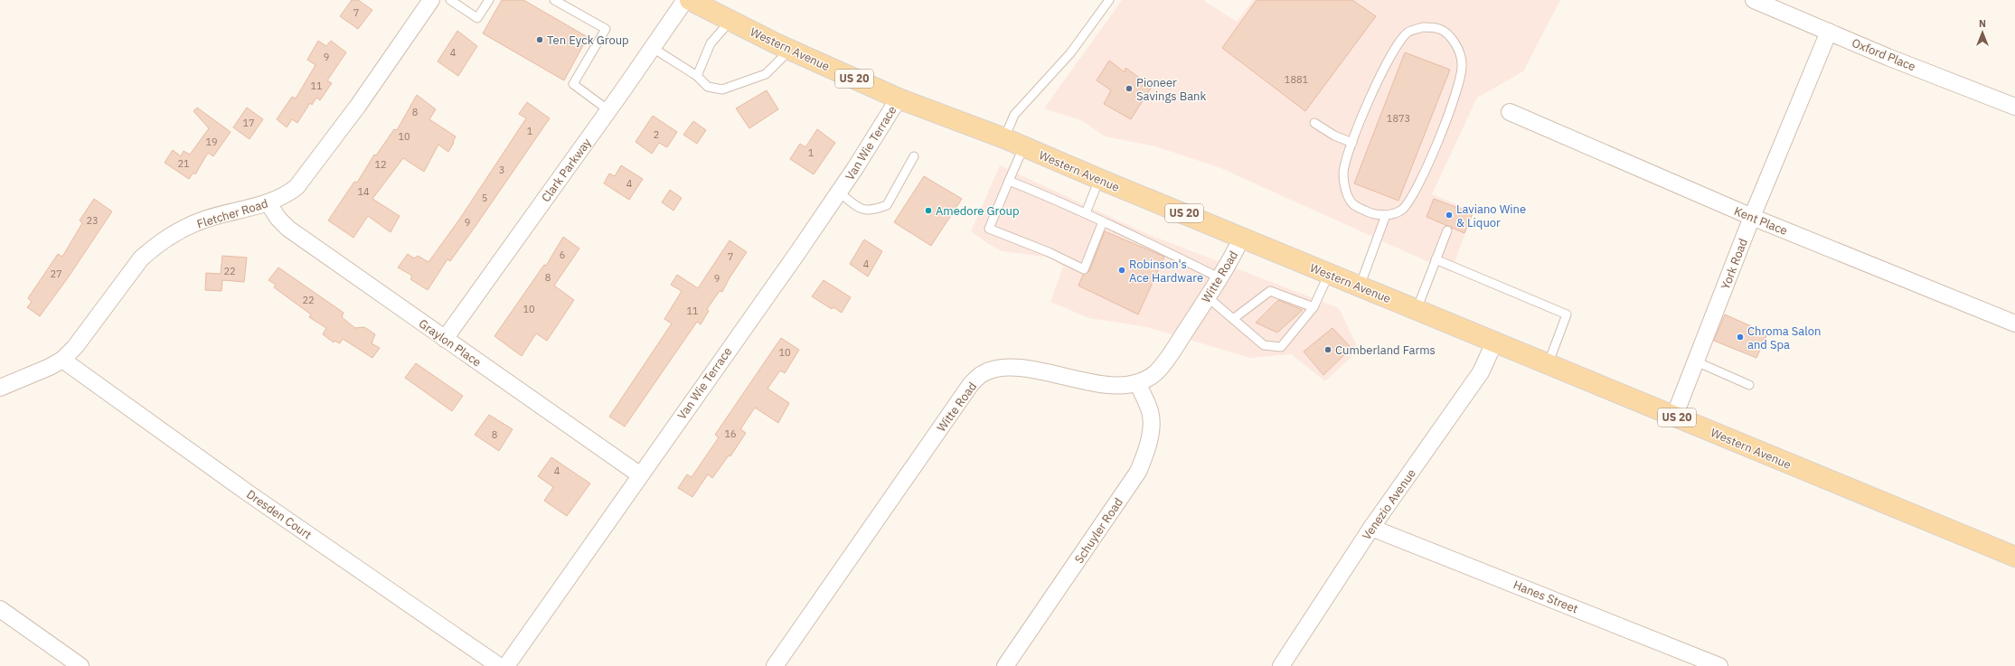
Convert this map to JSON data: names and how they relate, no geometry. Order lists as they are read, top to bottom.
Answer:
{
  "streets": {
    "main road": ["Western Avenue", "US 20"],
    "street": [
      "Oxford Place",
      "Van Wie Terrace",
      "Clark Parkway",
      "Fletcher Road",
      "Kent Place",
      "York Road",
      "Witte Road",
      "Graylon Place",
      "Venezio Avenue",
      "Dresden Court",
      "Schuyler Road",
      "Hanes Street"
    ]
  },
  "crossings": [
    ["Western Avenue", "Van Wie Terrace"],
    ["Western Avenue", "York Road"],
    ["Western Avenue", "Witte Road"],
    ["Western Avenue", "Venezio Avenue"],
    ["Oxford Place", "York Road"],
    ["Van Wie Terrace", "Graylon Place"],
    ["Clark Parkway", "Graylon Place"],
    ["Fletcher Road", "Graylon Place"],
    ["Fletcher Road", "Dresden Court"],
    ["Kent Place", "York Road"],
    ["Witte Road", "Schuyler Road"],
    ["Venezio Avenue", "Hanes Street"]
  ],
  "places": [
    "Ten Eyck Group",
    "Pioneer Savings Bank",
    "Amedore Group",
    "Laviano Wine & Liquor",
    "Robinson's Ace Hardware",
    "Chroma Salon and Spa",
    "Cumberland Farms"
  ],
  "house_numbers": [
    "7",
    "4",
    "9",
    "1881",
    "11",
    "8",
    "1873",
    "17",
    "1",
    "2",
    "10",
    "19",
    "1",
    "21",
    "12",
    "3",
    "4",
    "14",
    "5",
    "23",
    "9",
    "6",
    "7",
    "4",
    "22",
    "27",
    "8",
    "9",
    "22",
    "10",
    "11",
    "10",
    "16",
    "8",
    "4"
  ],
  "north": "top"
}
